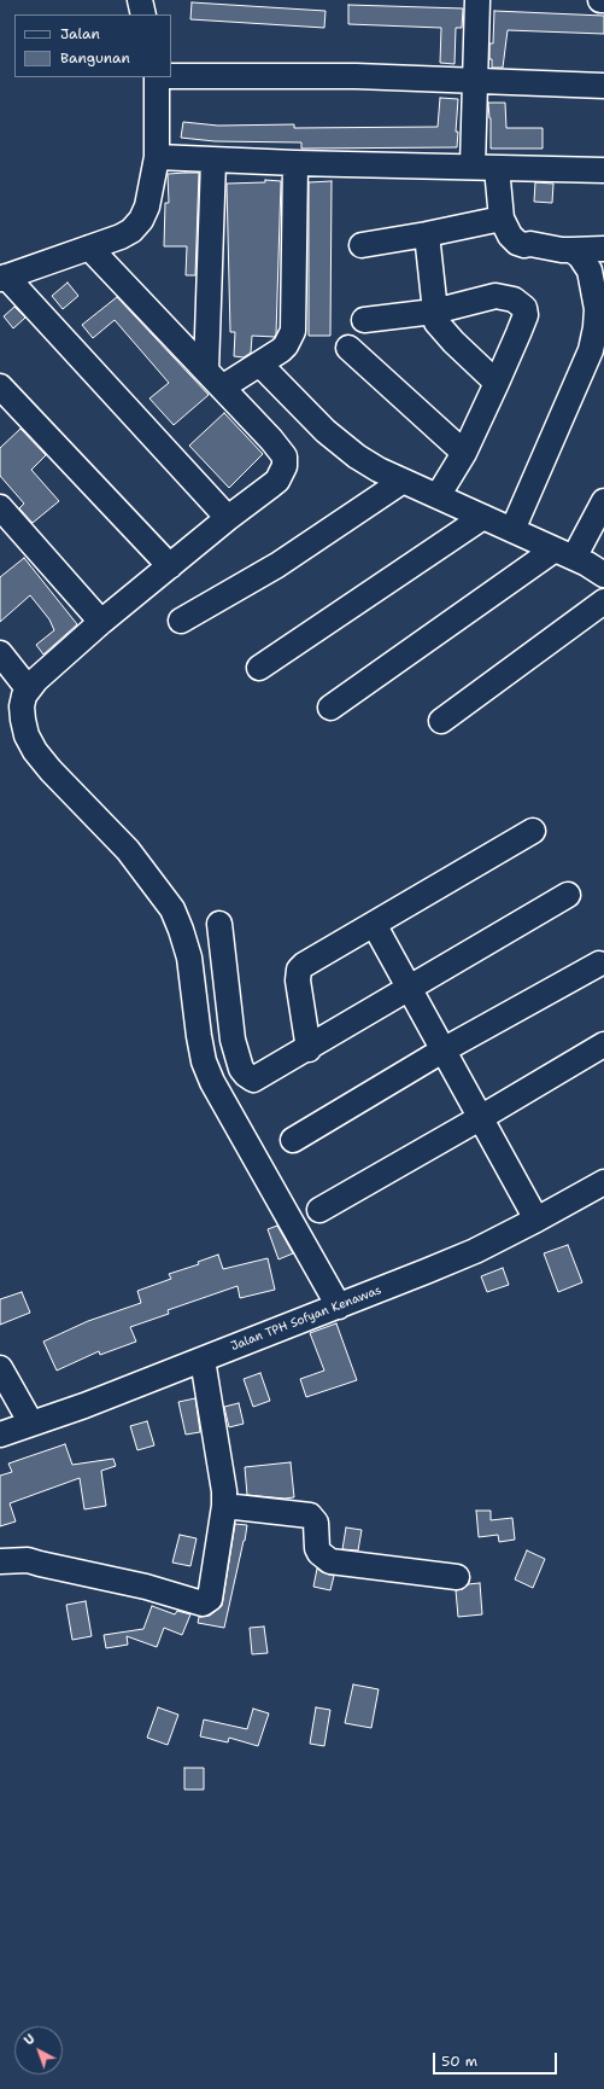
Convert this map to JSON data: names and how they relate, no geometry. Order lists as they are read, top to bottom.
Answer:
{
  "streets": {
    "street": ["Jalan TPH Sofyan Kenawas"]
  },
  "legend": ["Jalan", "Bangunan"],
  "scale_bar": "50 m",
  "north": "top left"
}
